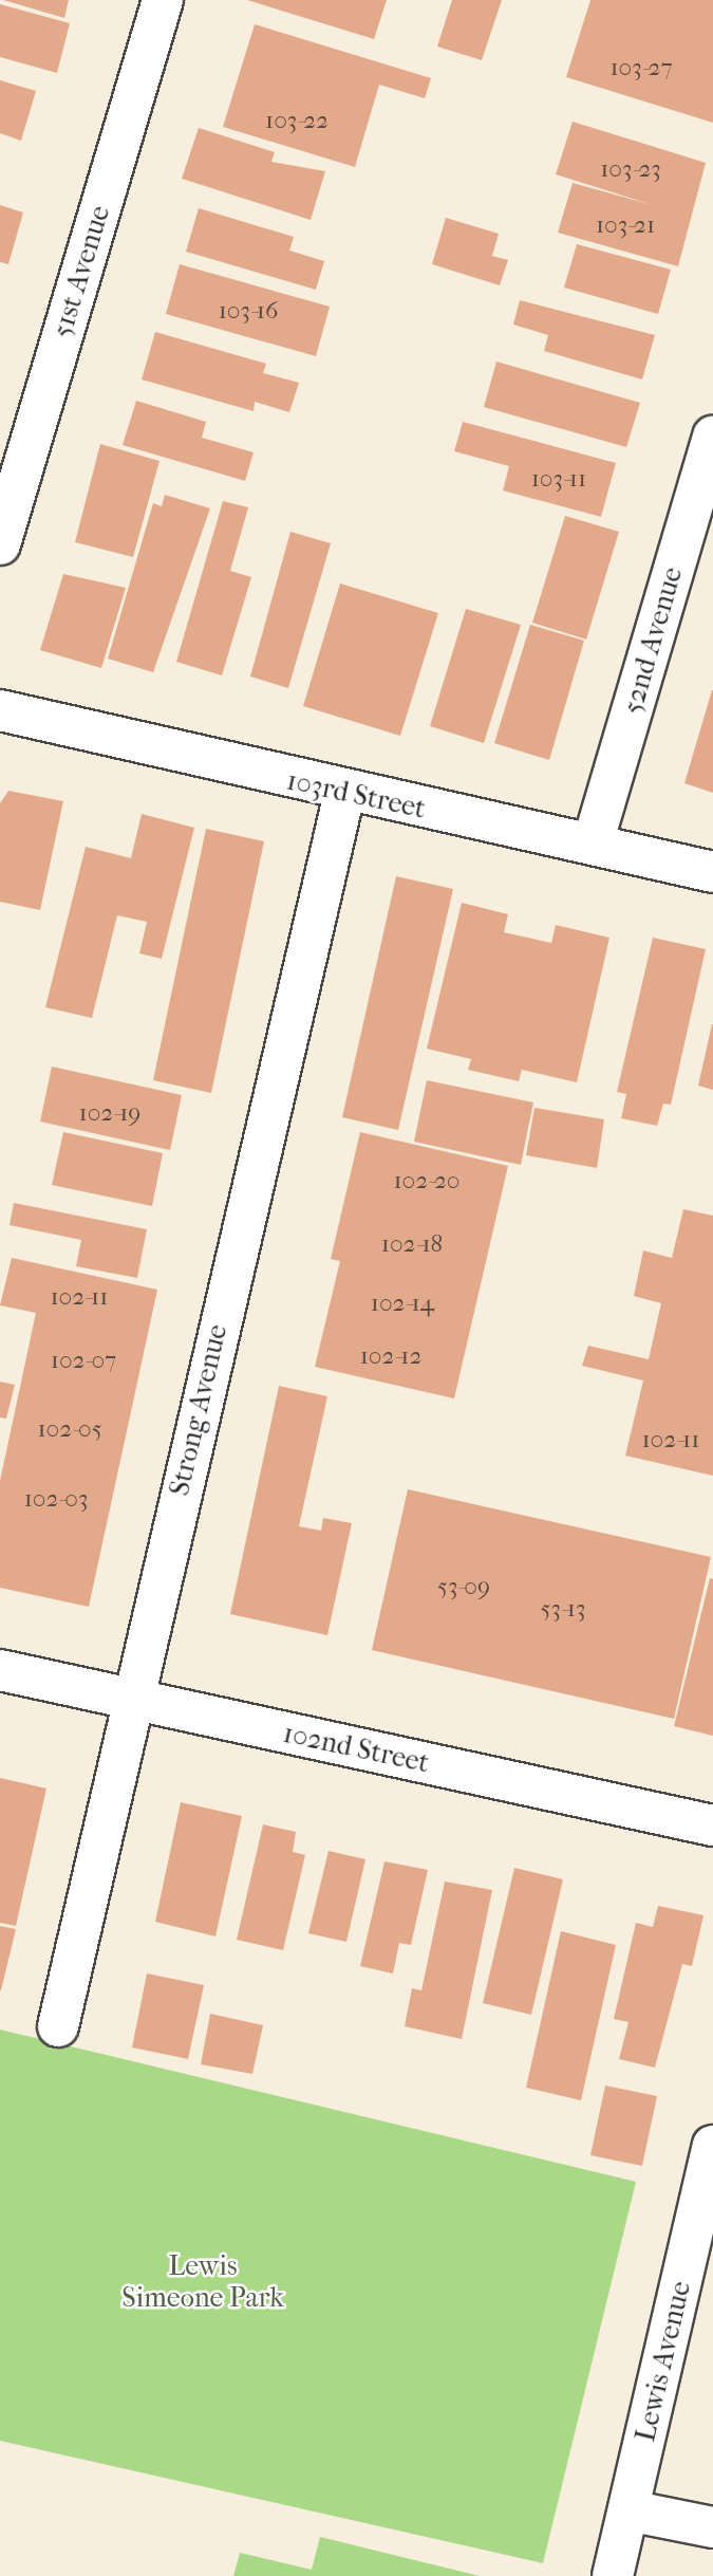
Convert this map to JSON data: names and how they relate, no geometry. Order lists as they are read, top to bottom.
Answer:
{
  "streets": {
    "street": [
      "51st Avenue",
      "52nd Avenue",
      "103rd Street",
      "Strong Avenue",
      "102nd Street",
      "Lewis Avenue"
    ]
  },
  "crossings": [
    ["52nd Avenue", "103rd Street"],
    ["103rd Street", "Strong Avenue"],
    ["Strong Avenue", "102nd Street"]
  ],
  "parks": ["Lewis Simeone Park"],
  "house_numbers": [
    "103-27",
    "103-22",
    "103-23",
    "103-21",
    "103-16",
    "103-11",
    "102-19",
    "102-20",
    "102-18",
    "102-11",
    "102-14",
    "102-12",
    "102-07",
    "102-05",
    "102-11",
    "102-03",
    "53-09",
    "53-13"
  ]
}
